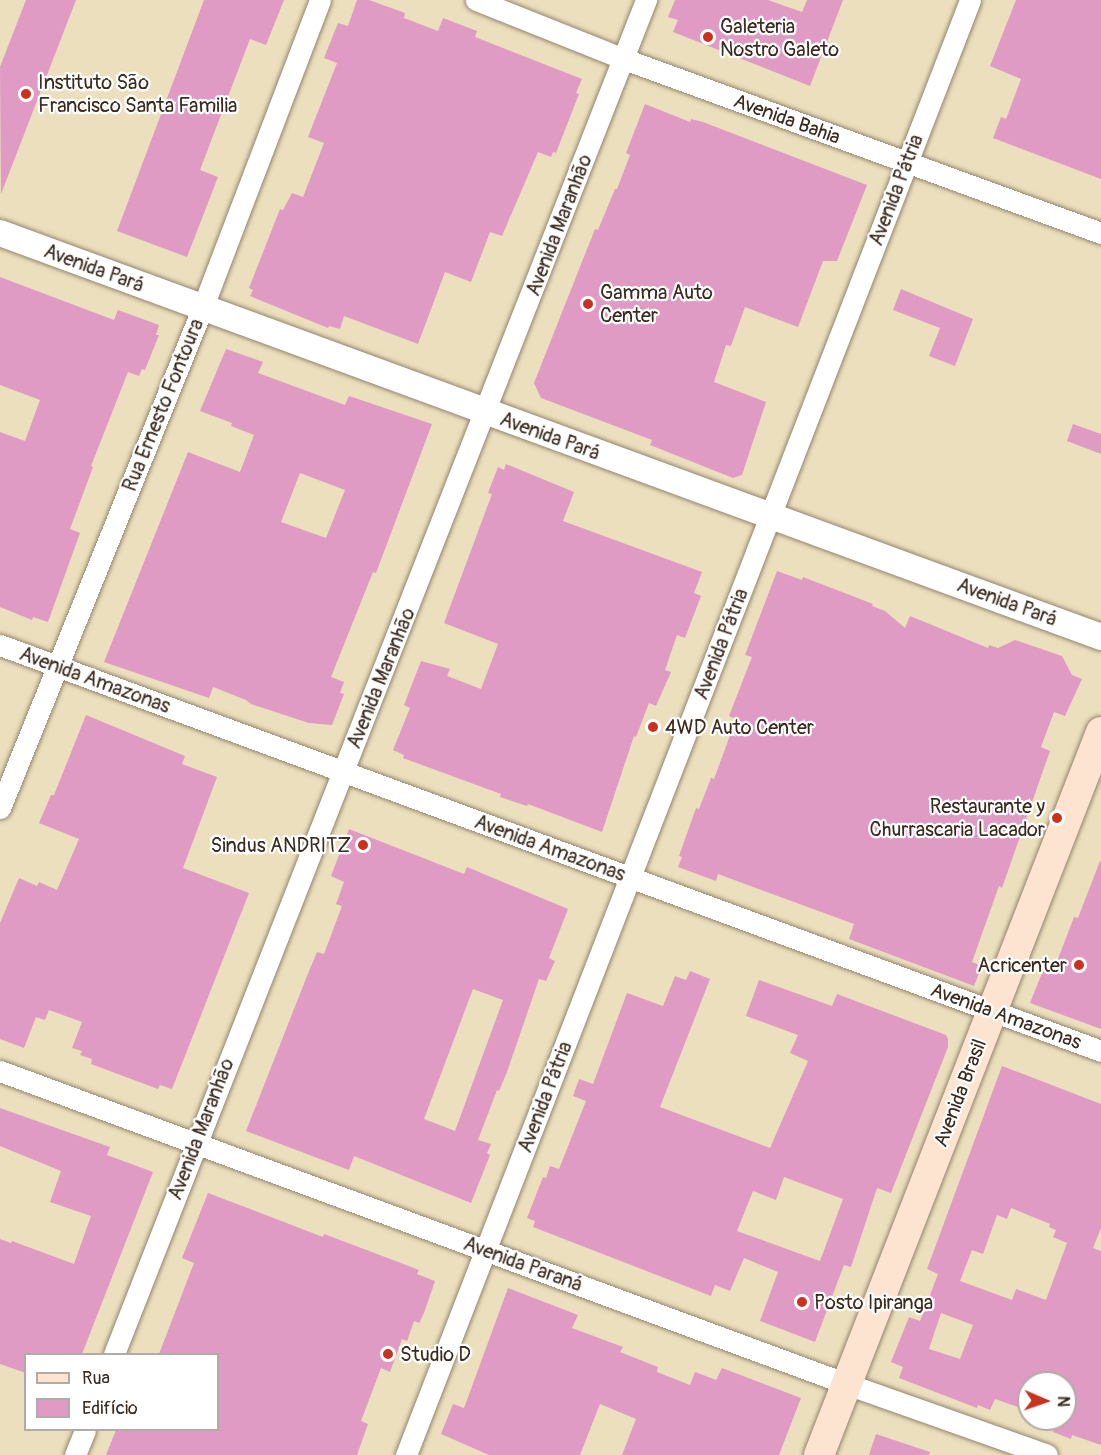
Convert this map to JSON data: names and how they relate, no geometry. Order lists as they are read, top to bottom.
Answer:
{
  "streets": {
    "main road": ["Avenida Brasil"],
    "street": [
      "Avenida Bahia",
      "Avenida Pátria",
      "Avenida Maranhão",
      "Avenida Pará",
      "Rua Ernesto Fontoura",
      "Avenida Amazonas",
      "Avenida Paraná"
    ]
  },
  "crossings": [
    ["Avenida Bahia", "Avenida Pátria"],
    ["Avenida Bahia", "Avenida Maranhão"],
    ["Avenida Pátria", "Avenida Pará"],
    ["Avenida Pátria", "Avenida Amazonas"],
    ["Avenida Pátria", "Avenida Paraná"],
    ["Avenida Maranhão", "Avenida Pará"],
    ["Avenida Maranhão", "Avenida Amazonas"],
    ["Avenida Maranhão", "Avenida Paraná"],
    ["Avenida Pará", "Rua Ernesto Fontoura"],
    ["Rua Ernesto Fontoura", "Avenida Amazonas"],
    ["Avenida Amazonas", "Avenida Brasil"],
    ["Avenida Brasil", "Avenida Paraná"]
  ],
  "places": [
    "Galeteria Nostro Galeto",
    "Instituto São Francisco Santa Familia",
    "Gamma Auto Center",
    "4WD Auto Center",
    "Restaurante y Churrascaria Lacador",
    "Sindus ANDRITZ",
    "Acricenter",
    "Posto Ipiranga",
    "Studio D"
  ],
  "legend": ["Rua", "Edifício"],
  "north": "right"
}
